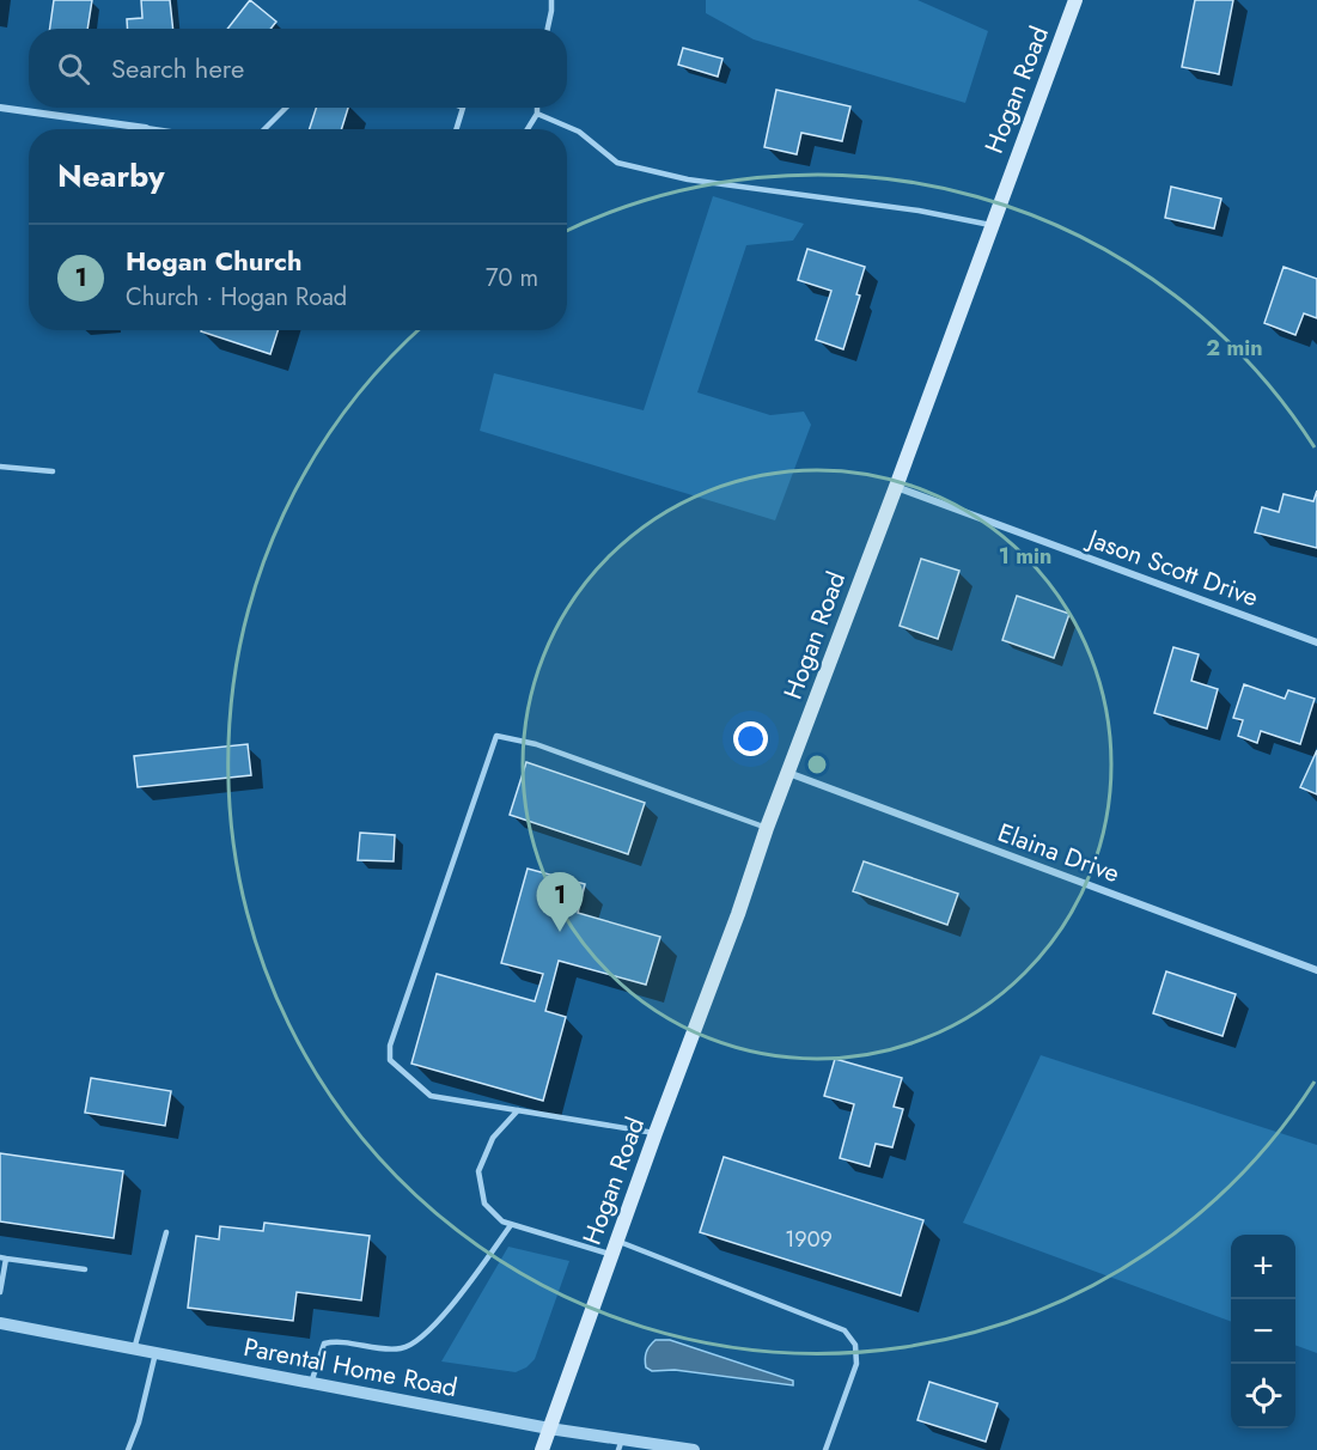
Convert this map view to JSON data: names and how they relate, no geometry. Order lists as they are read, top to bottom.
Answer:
{
  "streets": {
    "main road": ["Hogan Road"],
    "street": ["Jason Scott Drive", "Elaina Drive", "Parental Home Road"]
  },
  "crossings": [
    ["Hogan Road", "Jason Scott Drive"],
    ["Hogan Road", "Elaina Drive"],
    ["Hogan Road", "Parental Home Road"]
  ],
  "house_numbers": ["1909"],
  "page": {
    "search": "Search here",
    "heading": "Nearby",
    "list": [
      {
        "mark": "1",
        "name": "Hogan Church",
        "note": "Church · Hogan Road",
        "value": "70 m"
      }
    ],
    "pins": "1",
    "map_buttons": ["+", "−"]
  },
  "rings": ["2 min", "1 min"]
}
